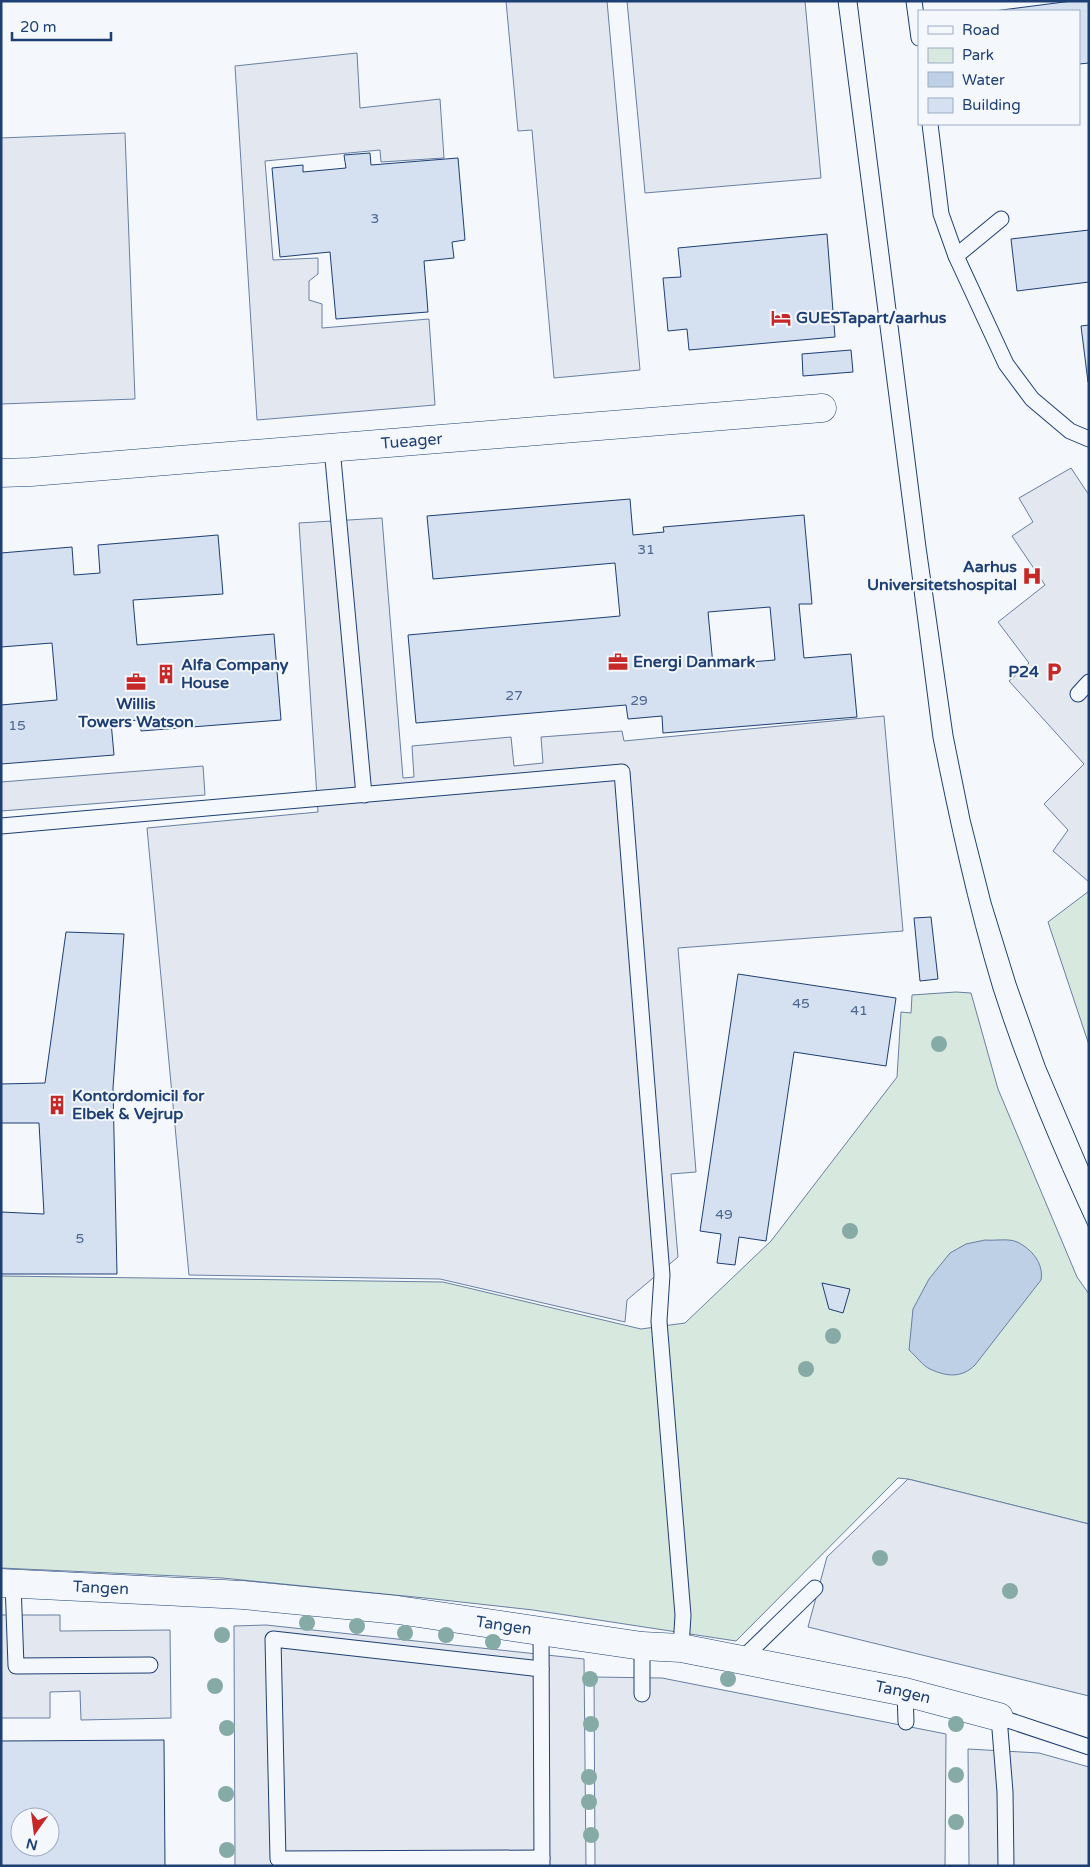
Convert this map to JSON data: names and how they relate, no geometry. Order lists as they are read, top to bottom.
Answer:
{
  "streets": {
    "street": ["Tueager", "Tangen"]
  },
  "places": {
    "hotel": ["GUESTapart/aarhus"],
    "hospital": ["Aarhus Universitetshospital"],
    "office": ["Energi Danmark", "Willis Towers Watson"],
    "parking": ["P24"],
    "building": ["Alfa Company House", "Kontordomicil for Elbek & Vejrup"]
  },
  "house_numbers": [
    "3",
    "31",
    "27",
    "29",
    "15",
    "45",
    "41",
    "49",
    "5"
  ],
  "legend": [
    "Road",
    "Park",
    "Water",
    "Building"
  ],
  "scale_bar": "20 m",
  "north": "bottom"
}
